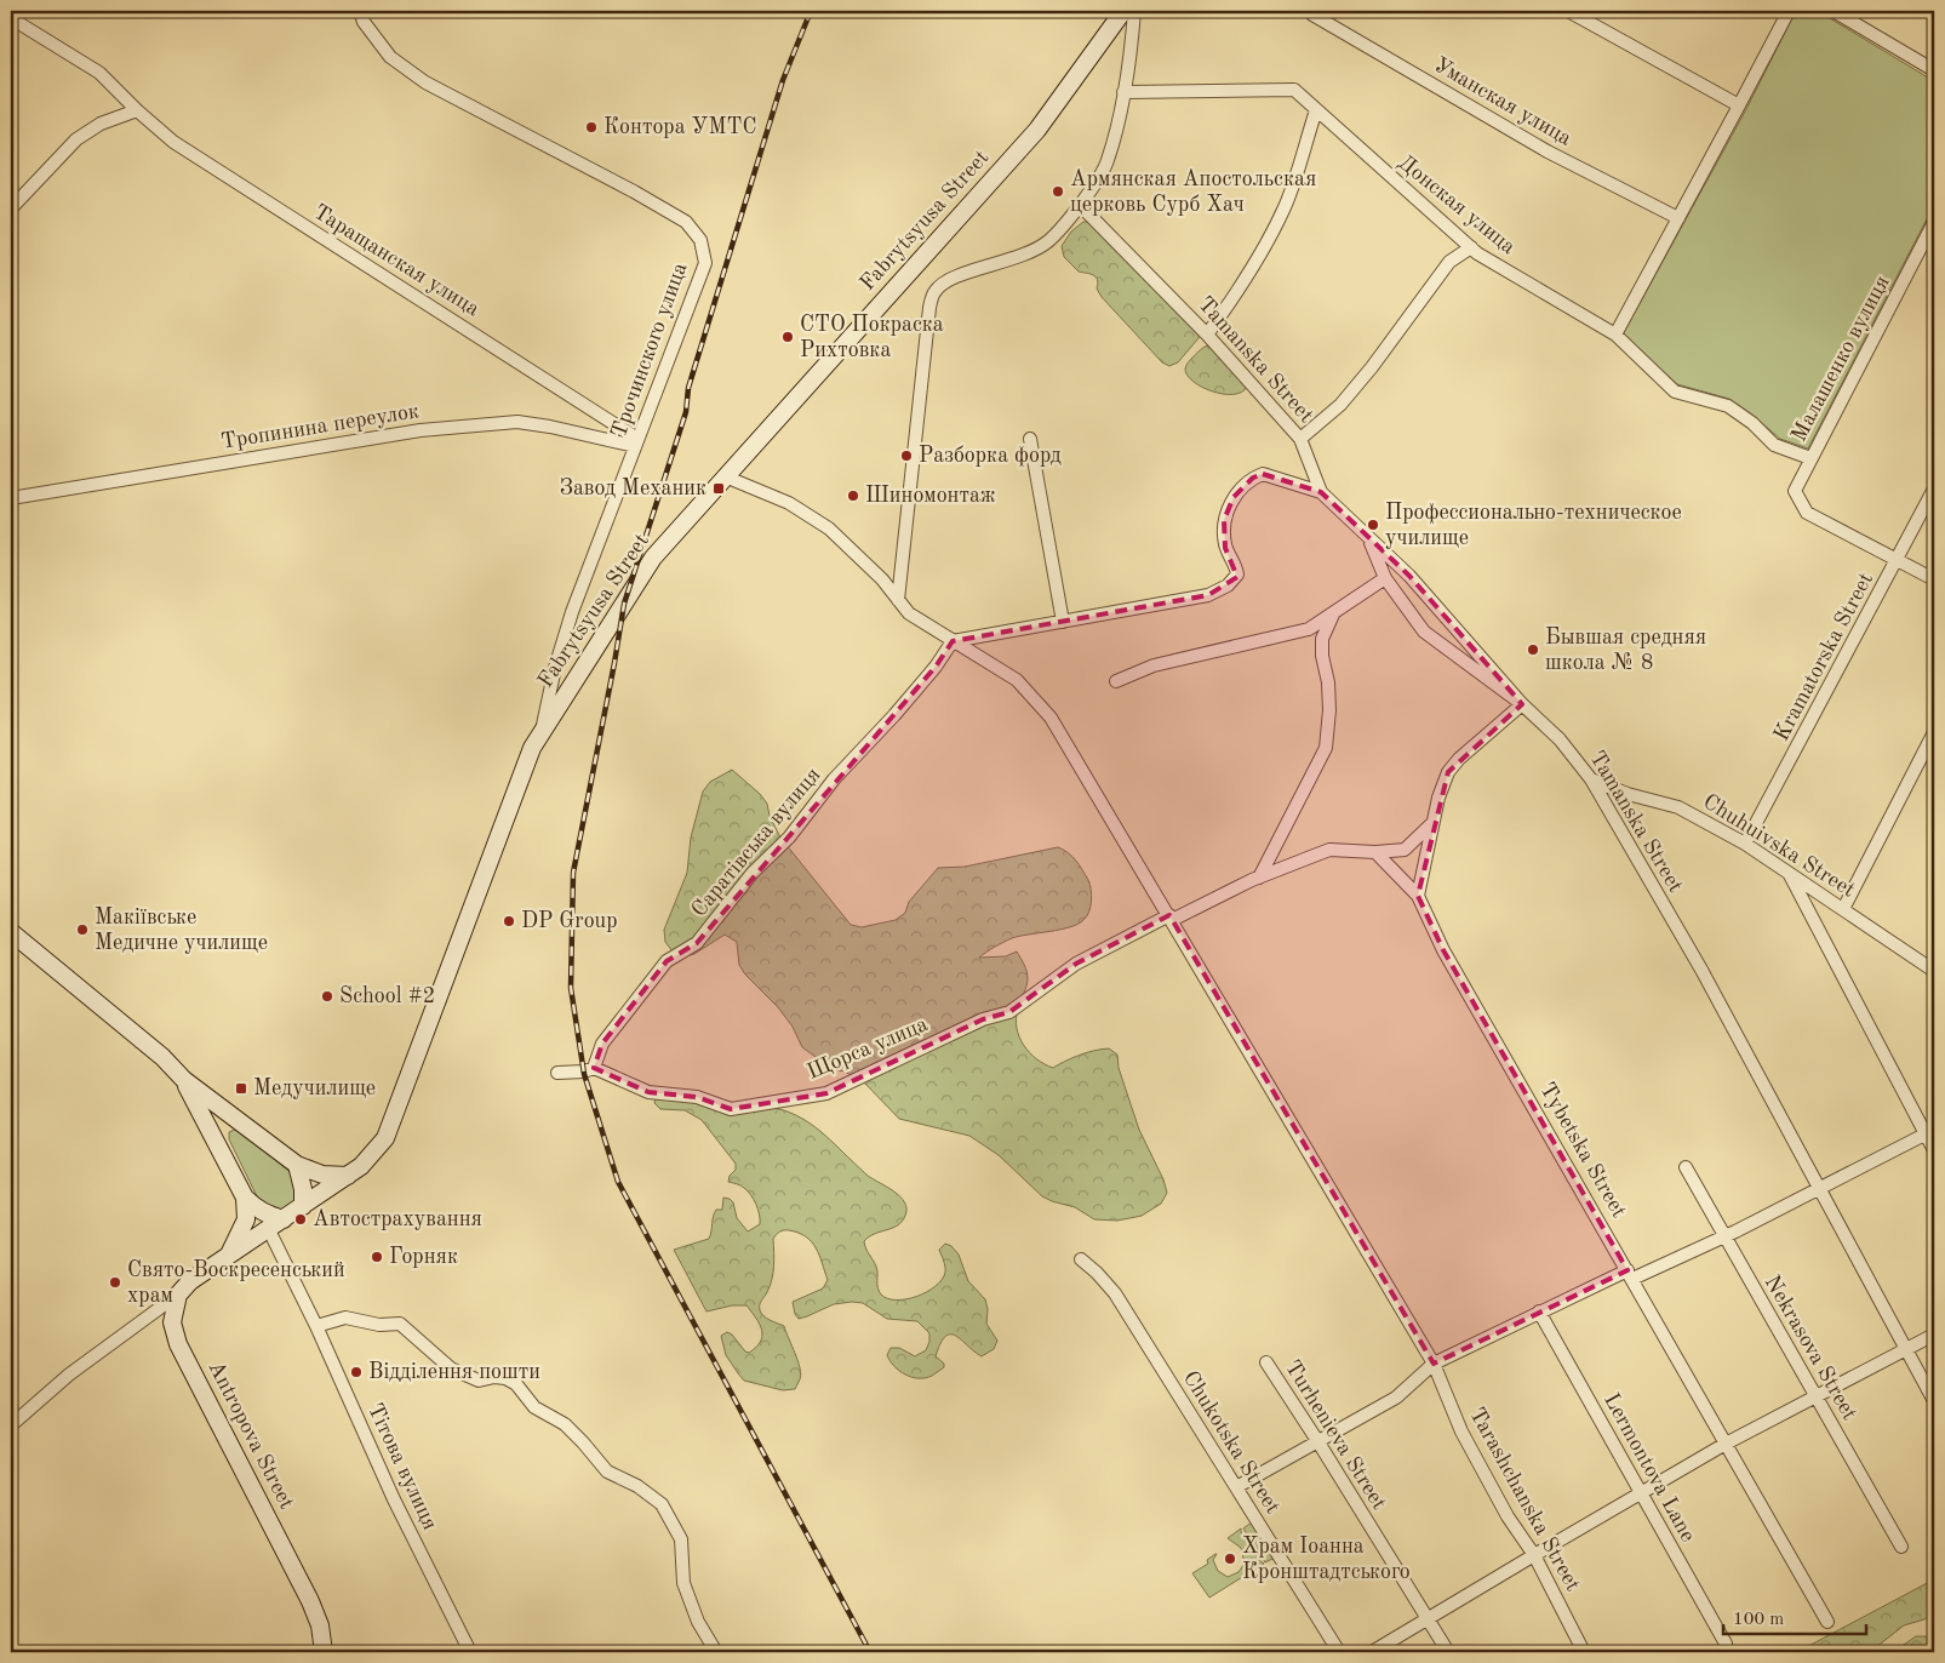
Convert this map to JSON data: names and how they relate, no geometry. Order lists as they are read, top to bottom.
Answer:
{
  "streets": {
    "main road": ["Fabrytsyusa Street", "Antropova Street"],
    "street": [
      "Уманская улица",
      "Донская улица",
      "Таращанская улица",
      "Трочинского улица",
      "Малашенко вулиця",
      "Tamanska Street",
      "Тропинина переулок",
      "Kramatorska Street",
      "Саратівська вулиця",
      "Chuhuivska Street",
      "Щорса улица",
      "Tybetska Street",
      "Nekrasova Street",
      "Turhenieva Street",
      "Chukotska Street",
      "Тітова вулиця",
      "Lermontova Lane",
      "Tarashchanska Street"
    ]
  },
  "crossings": [
    ["Донская улица", "Малашенко вулиця"],
    ["Fabrytsyusa Street", "Трочинского улица"],
    ["Fabrytsyusa Street", "Тітова вулиця"],
    ["Fabrytsyusa Street", "Tarashchanska Street"],
    ["Таращанская улица", "Трочинского улица"],
    ["Таращанская улица", "Тропинина переулок"],
    ["Трочинского улица", "Тропинина переулок"],
    ["Малашенко вулиця", "Kramatorska Street"],
    ["Tamanska Street", "Chuhuivska Street"],
    ["Kramatorska Street", "Chuhuivska Street"],
    ["Саратівська вулиця", "Щорса улица"],
    ["Саратівська вулиця", "Tarashchanska Street"],
    ["Щорса улица", "Tybetska Street"],
    ["Щорса улица", "Tarashchanska Street"]
  ],
  "places": {
    "other": [
      "Контора УМТС",
      "Армянская Апостольская церковь Сурб Хач",
      "СТО Покраска Рихтовка",
      "Разборка форд",
      "Шиномонтаж",
      "Профессионально-техническое училище",
      "Бывшая средняя школа № 8",
      "DP Group",
      "Макіївське Медичне училище",
      "School #2",
      "Автострахування",
      "Горняк",
      "Свято-Воскресенський храм",
      "Відділення пошти",
      "Храм Іоанна Кронштадтського"
    ],
    "transit": ["Завод Механик", "Медучилище"]
  },
  "scale_bar": "100 m"
}
